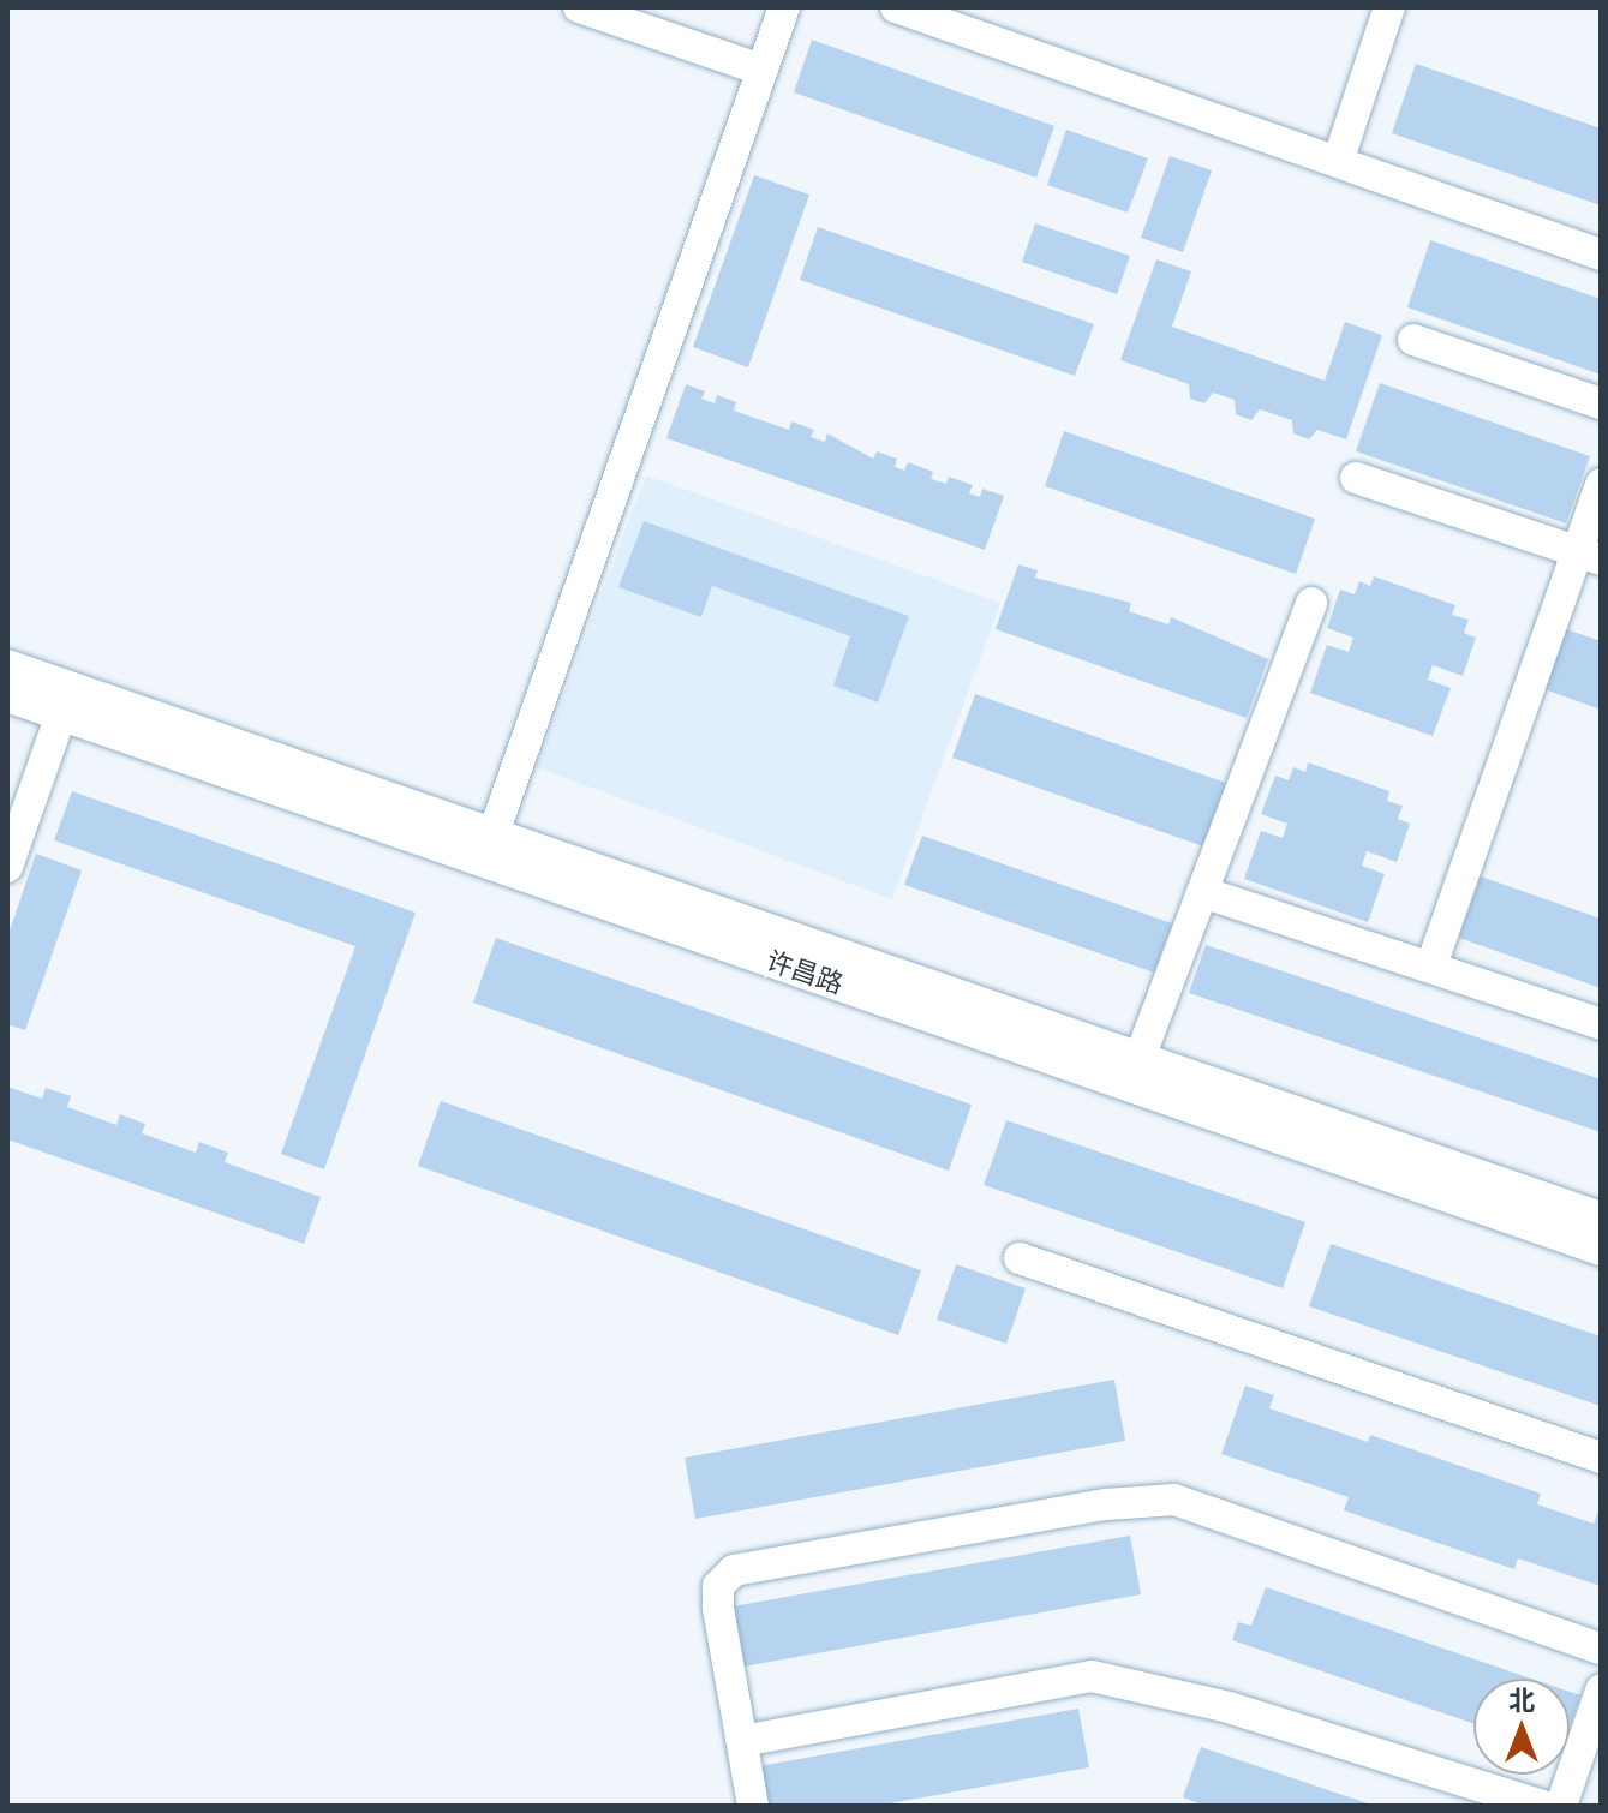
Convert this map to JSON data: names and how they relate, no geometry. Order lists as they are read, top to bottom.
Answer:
{
  "streets": {
    "street": ["许昌路"]
  },
  "north": "top"
}
